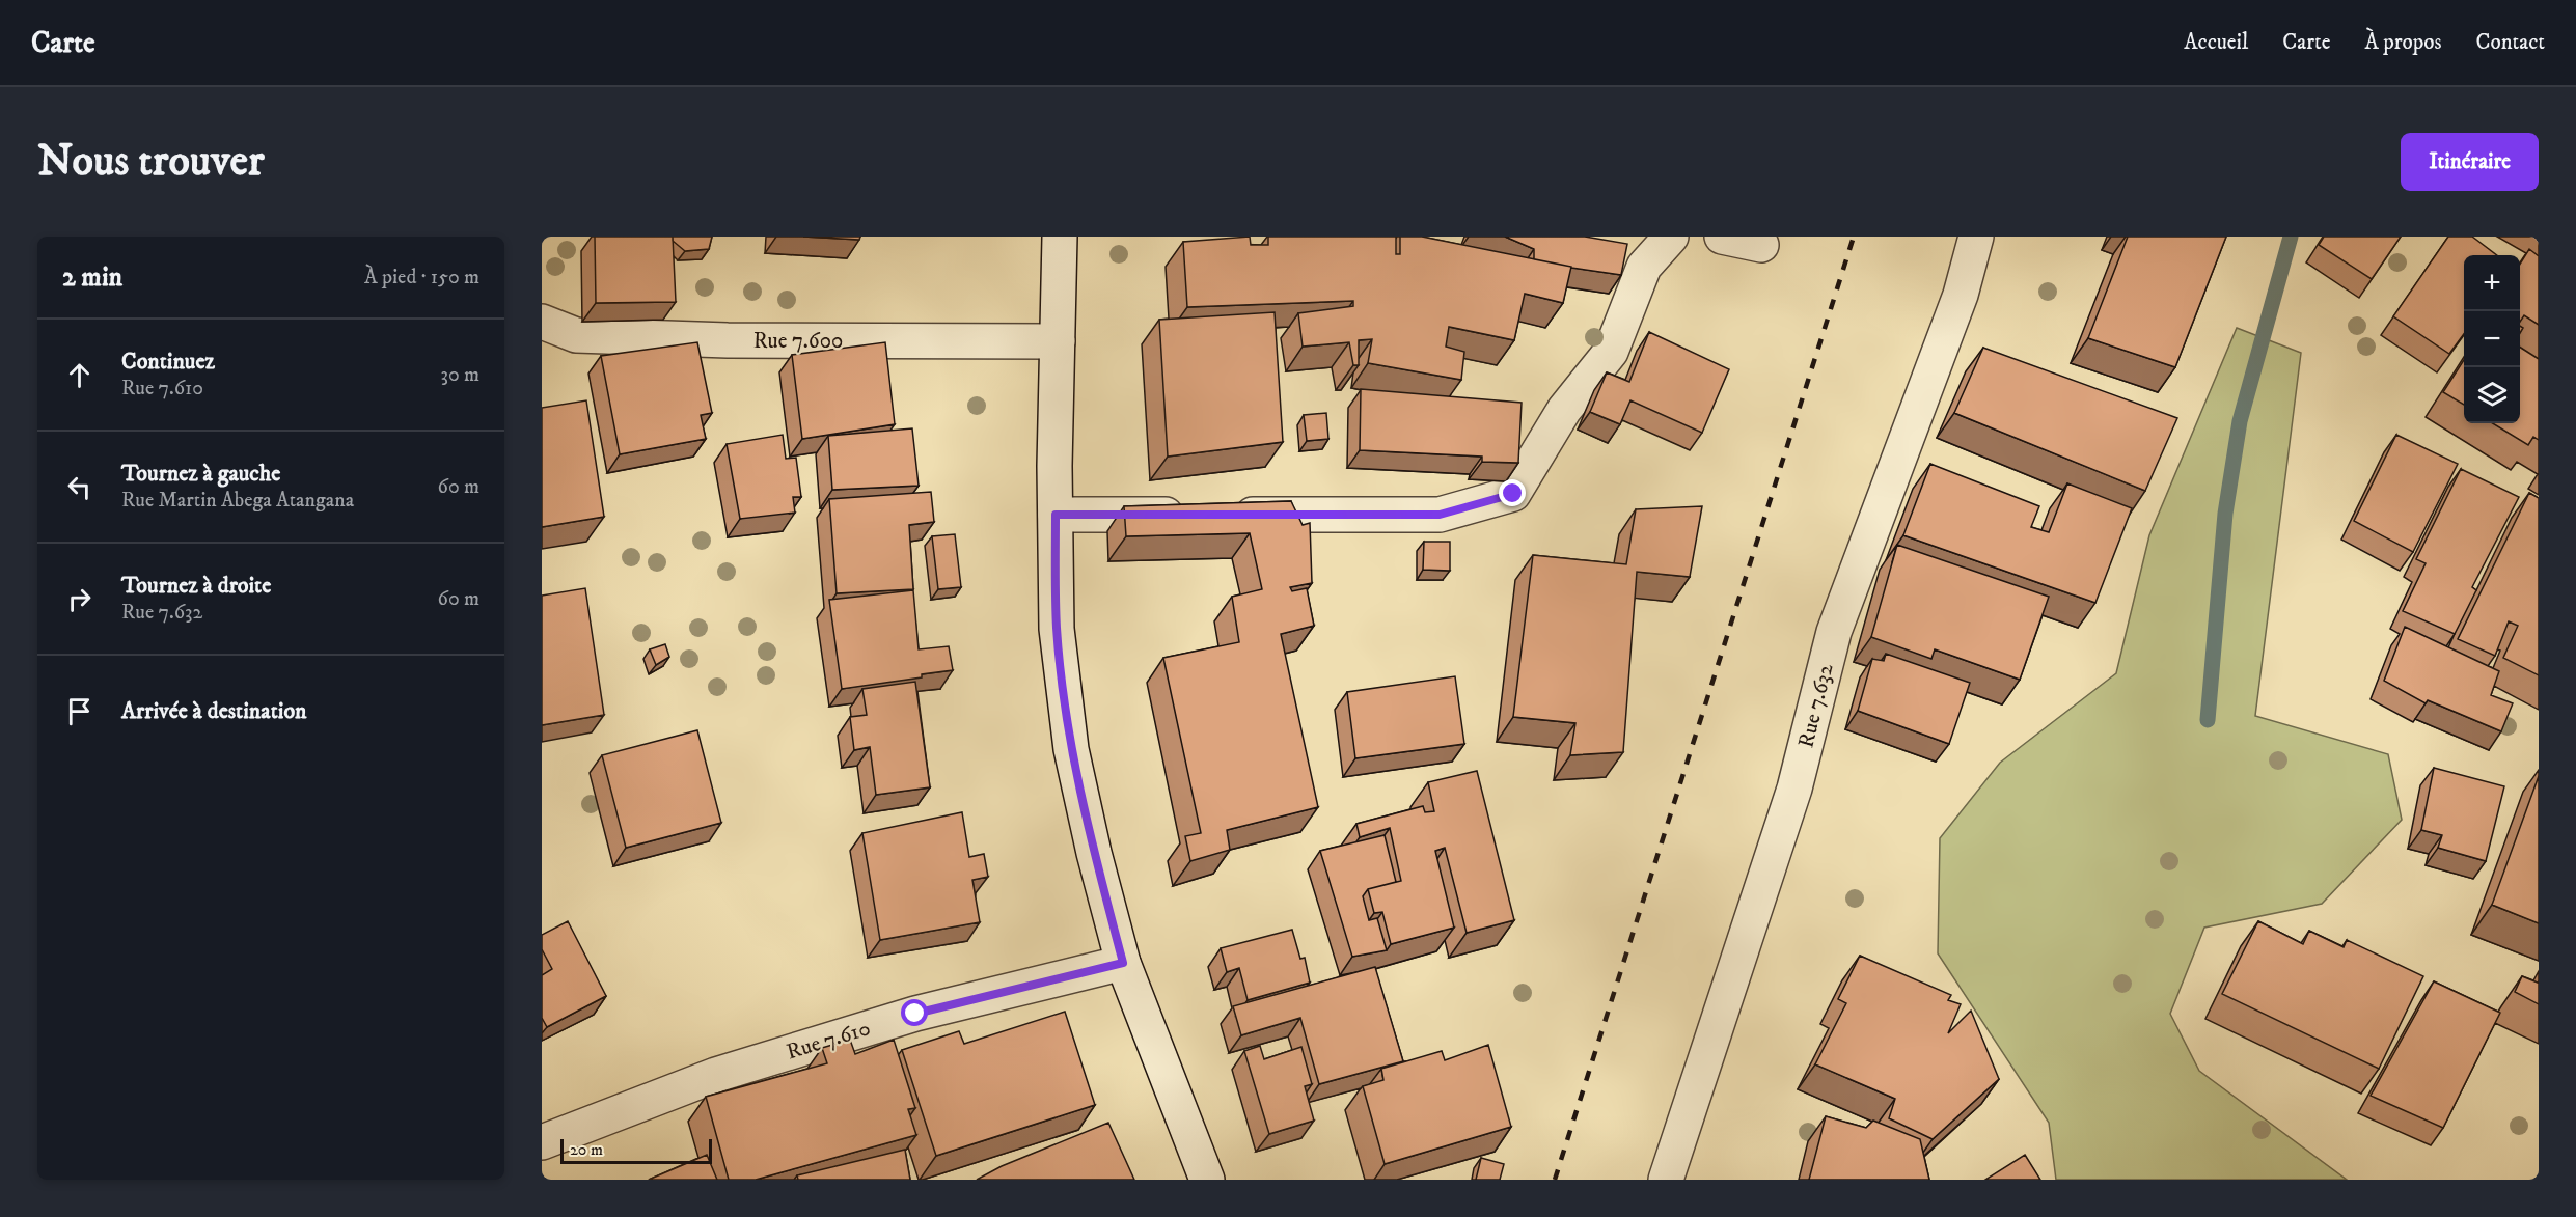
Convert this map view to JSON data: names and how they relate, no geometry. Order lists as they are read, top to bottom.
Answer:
{
  "streets": {
    "street": ["Rue 7.600", "Rue 7.632", "Rue 7.610"]
  },
  "scale_bar": "20 m",
  "page": {
    "header": "Carte",
    "nav": [
      "Accueil",
      "Carte",
      "À propos",
      "Contact"
    ],
    "buttons": "Itinéraire",
    "title": "Nous trouver",
    "heading": ["2 min", "À pied · 150 m"],
    "map_buttons": ["+", "−"],
    "list": [
      ["Continuez", "Rue 7.610", "30 m"],
      ["Tournez à gauche", "Rue Martin Abega Atangana", "60 m"],
      ["Tournez à droite", "Rue 7.632", "60 m"],
      "Arrivée à destination"
    ],
    "scale": "20 m"
  }
}
